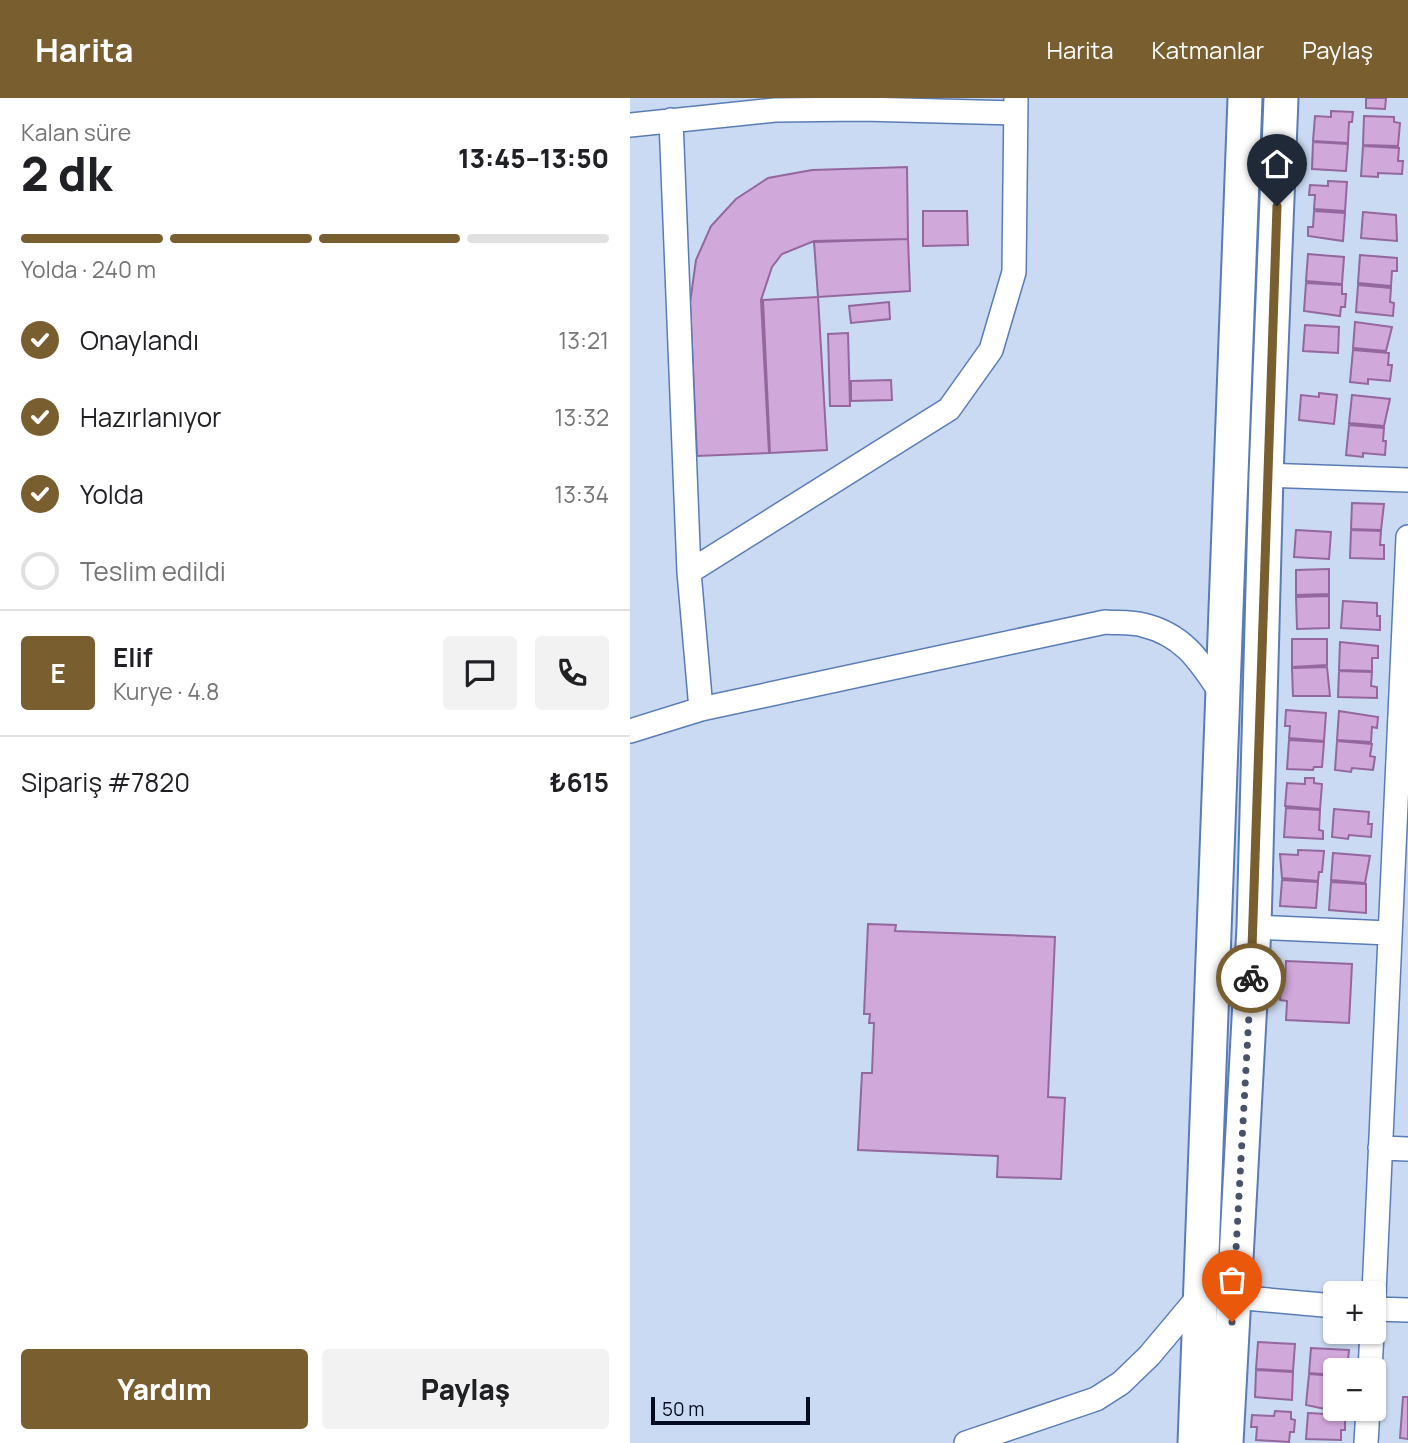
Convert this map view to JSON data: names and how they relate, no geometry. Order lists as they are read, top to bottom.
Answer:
{
  "scale_bar": "50 m",
  "page": {
    "header": "Harita",
    "nav": ["Harita", "Katmanlar", "Paylaş"],
    "heading": ["2 dk", "Kalan süre", "13:45–13:50"],
    "panel": [
      "Elif",
      "Kurye · 4.8",
      "Sipariş #7820",
      "₺615"
    ],
    "bar": "Yolda · 240 m",
    "list": [
      ["Onaylandı", "13:21"],
      ["Hazırlanıyor", "13:32"],
      ["Yolda", "13:34"],
      "Teslim edildi"
    ],
    "round": "E",
    "map_buttons": ["+", "−"],
    "buttons": ["Yardım", "Paylaş"],
    "scale": "50 m"
  }
}
